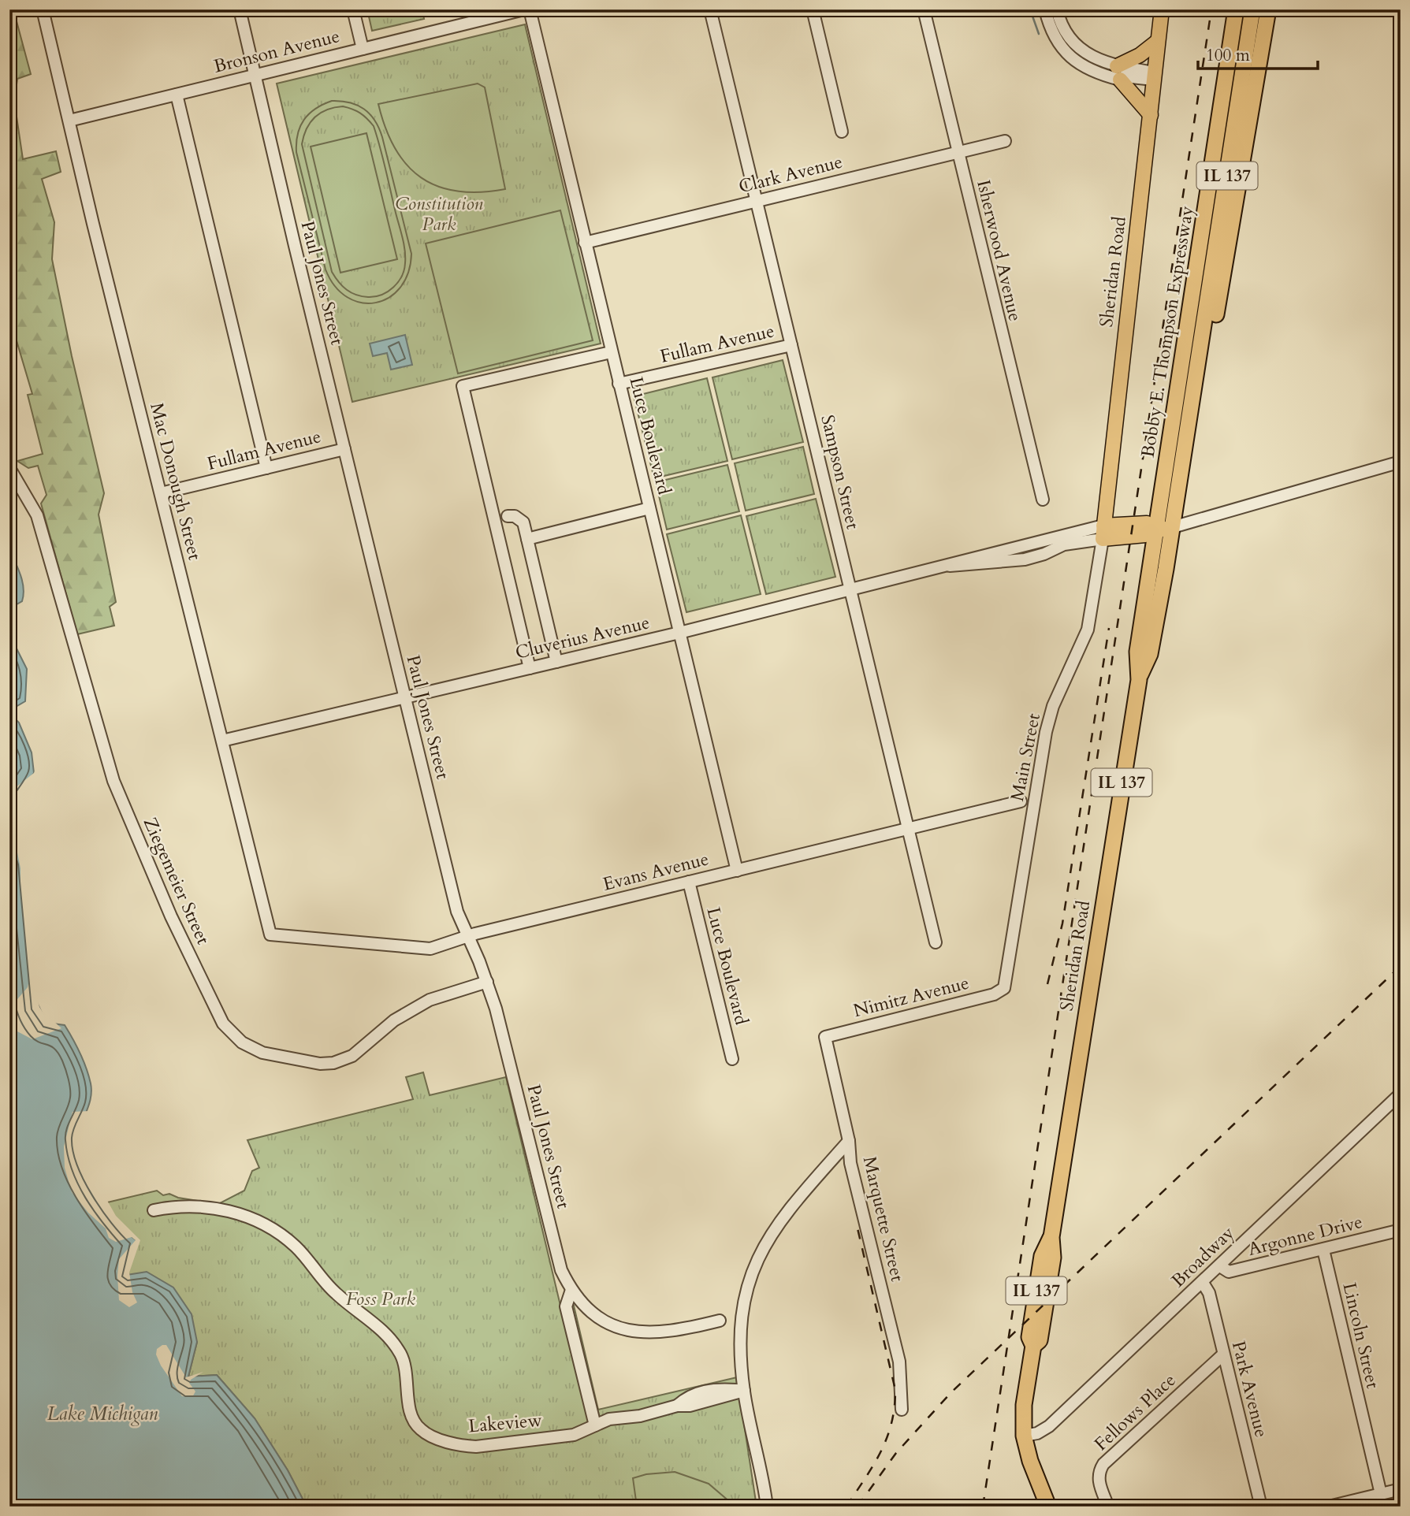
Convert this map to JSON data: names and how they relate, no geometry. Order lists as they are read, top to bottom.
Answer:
{
  "streets": {
    "highway": ["IL 137", "Sheridan Road", "Bobby E. Thompson Expressway"],
    "street": [
      "Bronson Avenue",
      "Clark Avenue",
      "Isherwood Avenue",
      "Paul Jones Street",
      "Fullam Avenue",
      "Luce Boulevard",
      "Sampson Street",
      "Mac Donough Street",
      "Cluverius Avenue",
      "Main Street",
      "Evans Avenue",
      "Ziegemeier Street",
      "Nimitz Avenue",
      "Marquette Street",
      "Argonne Drive",
      "Broadway",
      "Lincoln Street",
      "Park Avenue",
      "Fellows Place",
      "Lakeview"
    ]
  },
  "crossings": [
    ["Bronson Avenue", "Paul Jones Street"],
    ["Bronson Avenue", "Mac Donough Street"],
    ["Clark Avenue", "Isherwood Avenue"],
    ["Clark Avenue", "Luce Boulevard"],
    ["Clark Avenue", "Sampson Street"],
    ["Sheridan Road", "Bobby E. Thompson Expressway"],
    ["Sheridan Road", "Cluverius Avenue"],
    ["Sheridan Road", "Main Street"],
    ["Sheridan Road", "Broadway"],
    ["Paul Jones Street", "Fullam Avenue"],
    ["Paul Jones Street", "Cluverius Avenue"],
    ["Paul Jones Street", "Evans Avenue"],
    ["Paul Jones Street", "Ziegemeier Street"],
    ["Fullam Avenue", "Luce Boulevard"],
    ["Fullam Avenue", "Sampson Street"],
    ["Fullam Avenue", "Mac Donough Street"],
    ["Luce Boulevard", "Cluverius Avenue"],
    ["Luce Boulevard", "Evans Avenue"],
    ["Sampson Street", "Cluverius Avenue"],
    ["Sampson Street", "Evans Avenue"],
    ["Mac Donough Street", "Cluverius Avenue"],
    ["Mac Donough Street", "Evans Avenue"],
    ["Cluverius Avenue", "Main Street"],
    ["Main Street", "Nimitz Avenue"],
    ["Nimitz Avenue", "Marquette Street"],
    ["Argonne Drive", "Broadway"],
    ["Argonne Drive", "Lincoln Street"],
    ["Broadway", "Park Avenue"],
    ["Park Avenue", "Fellows Place"]
  ],
  "water": ["Lake Michigan"],
  "parks": ["Constitution Park", "Foss Park"],
  "scale_bar": "100 m"
}
